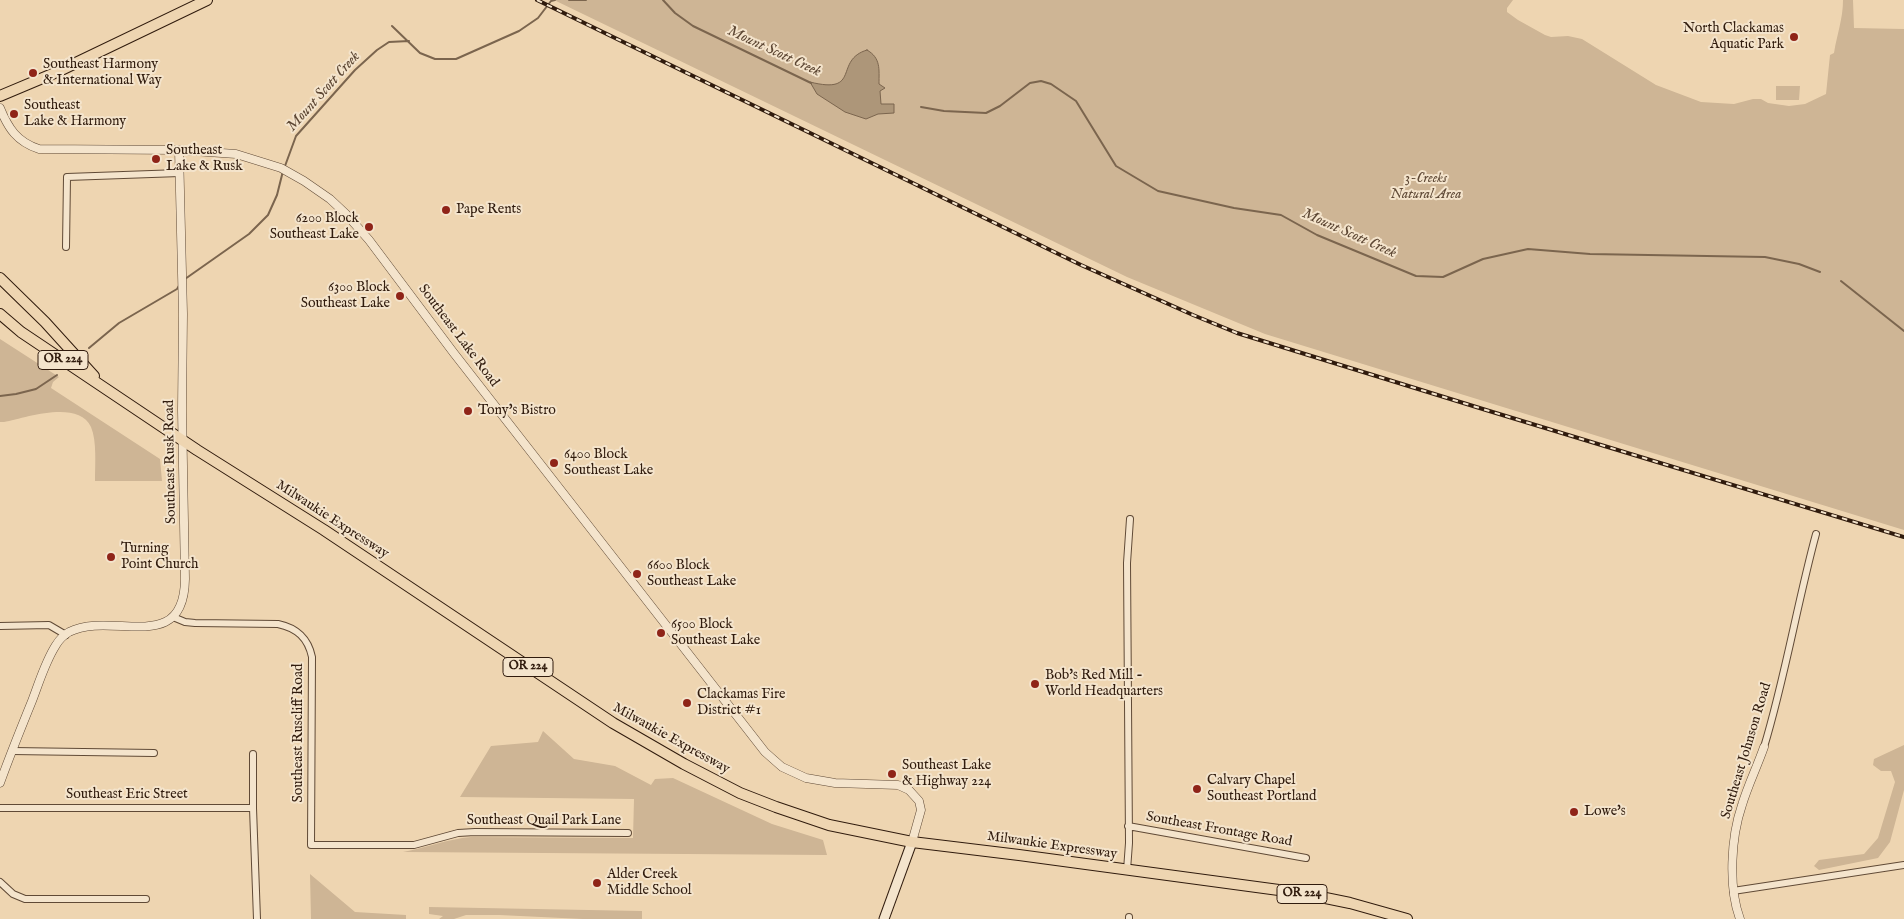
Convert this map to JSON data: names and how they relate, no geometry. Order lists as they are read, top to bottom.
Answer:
{
  "streets": {
    "main road": ["OR 224", "Milwaukie Expressway"],
    "street": [
      "Southeast Lake Road",
      "Southeast Rusk Road",
      "Southeast Ruscliff Road",
      "Southeast Johnson Road",
      "Southeast Eric Street",
      "Southeast Quail Park Lane",
      "Southeast Frontage Road"
    ]
  },
  "crossings": [
    ["Southeast Lake Road", "Southeast Rusk Road"],
    ["Southeast Lake Road", "Milwaukie Expressway"],
    ["Southeast Rusk Road", "Milwaukie Expressway"],
    ["Southeast Rusk Road", "Southeast Ruscliff Road"],
    ["Southeast Ruscliff Road", "Southeast Quail Park Lane"]
  ],
  "water": ["Mount Scott Creek"],
  "parks": ["3-Creeks Natural Area"],
  "places": [
    "North Clackamas Aquatic Park",
    "Southeast Harmony & International Way",
    "Southeast Lake & Harmony",
    "Southeast Lake & Rusk",
    "Pape Rents",
    "6200 Block Southeast Lake",
    "6300 Block Southeast Lake",
    "Tony's Bistro",
    "6400 Block Southeast Lake",
    "Turning Point Church",
    "6600 Block Southeast Lake",
    "6500 Block Southeast Lake",
    "Bob's Red Mill - World Headquarters",
    "Clackamas Fire District #1",
    "Southeast Lake & Highway 224",
    "Calvary Chapel Southeast Portland",
    "Lowe's",
    "Alder Creek Middle School"
  ]
}
